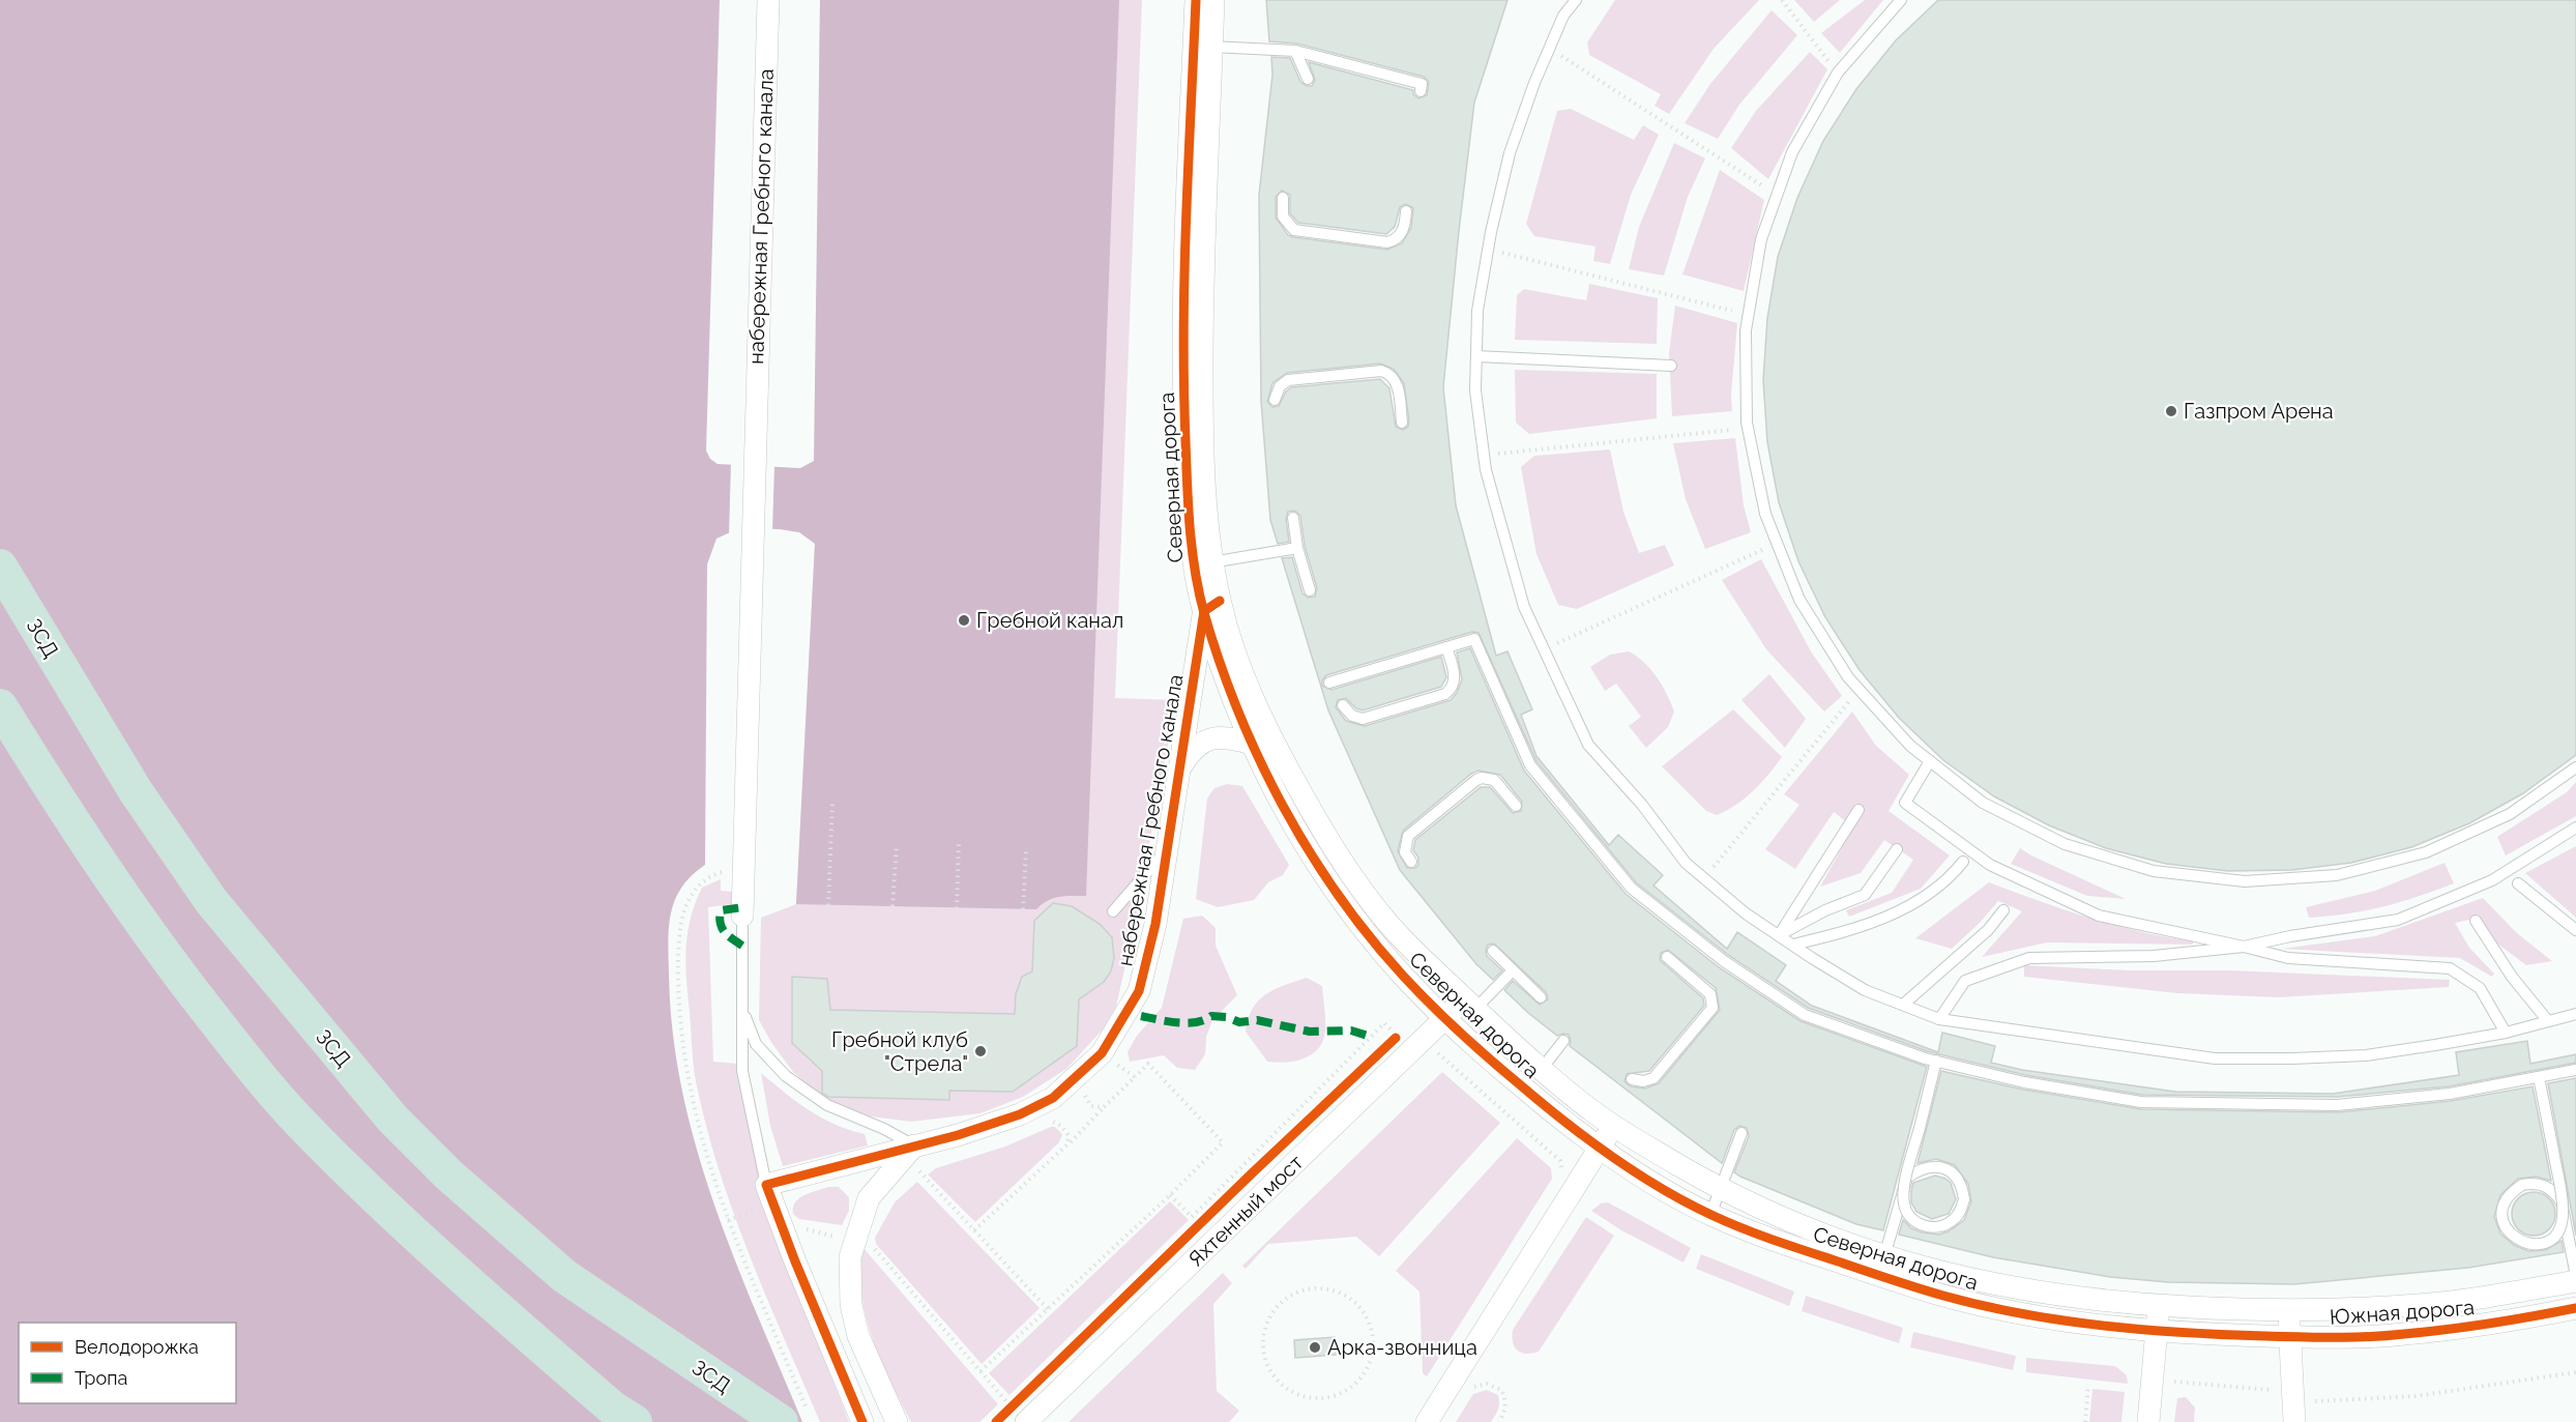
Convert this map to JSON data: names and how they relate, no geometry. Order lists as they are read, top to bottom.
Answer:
{
  "streets": {
    "highway": ["ЗСД"],
    "street": [
      "набережная Гребного канала",
      "Северная дорога",
      "Яхтенный мост",
      "Южная дорога"
    ]
  },
  "crossings": [
    ["набережная Гребного канала", "Северная дорога"],
    ["Северная дорога", "Яхтенный мост"],
    ["Северная дорога", "Южная дорога"]
  ],
  "places": [
    "Газпром Арена",
    "Гребной канал",
    "Гребной клуб \"Стрела\"",
    "Арка-звонница"
  ],
  "legend": ["Велодорожка", "Тропа"]
}
